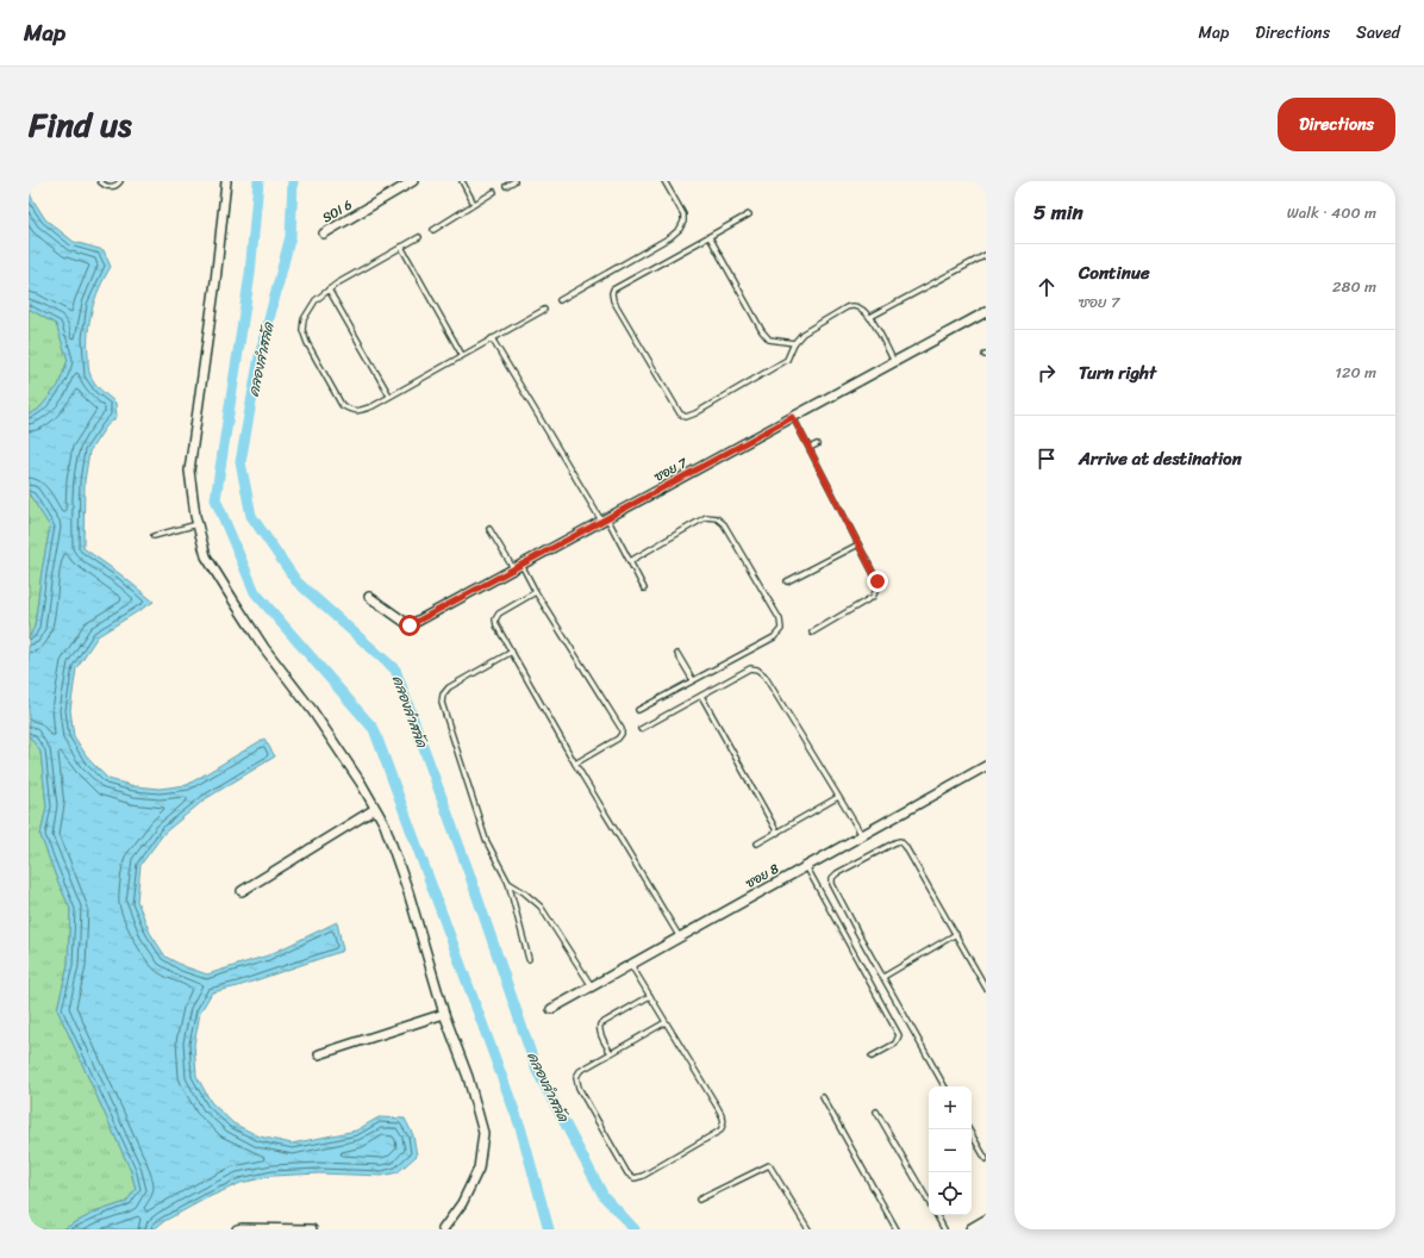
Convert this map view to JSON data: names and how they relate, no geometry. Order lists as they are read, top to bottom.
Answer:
{
  "streets": {
    "street": ["SOI 6", "ซอย 7", "ซอย 8"]
  },
  "water": ["คลองลำสลัด"],
  "page": {
    "header": "Map",
    "nav": ["Map", "Directions", "Saved"],
    "title": "Find us",
    "buttons": "Directions",
    "heading": ["5 min", "Walk · 400 m"],
    "list": [
      ["Continue", "ซอย 7", "280 m"],
      ["Turn right", "120 m"],
      "Arrive at destination"
    ],
    "map_buttons": ["+", "−"]
  }
}
